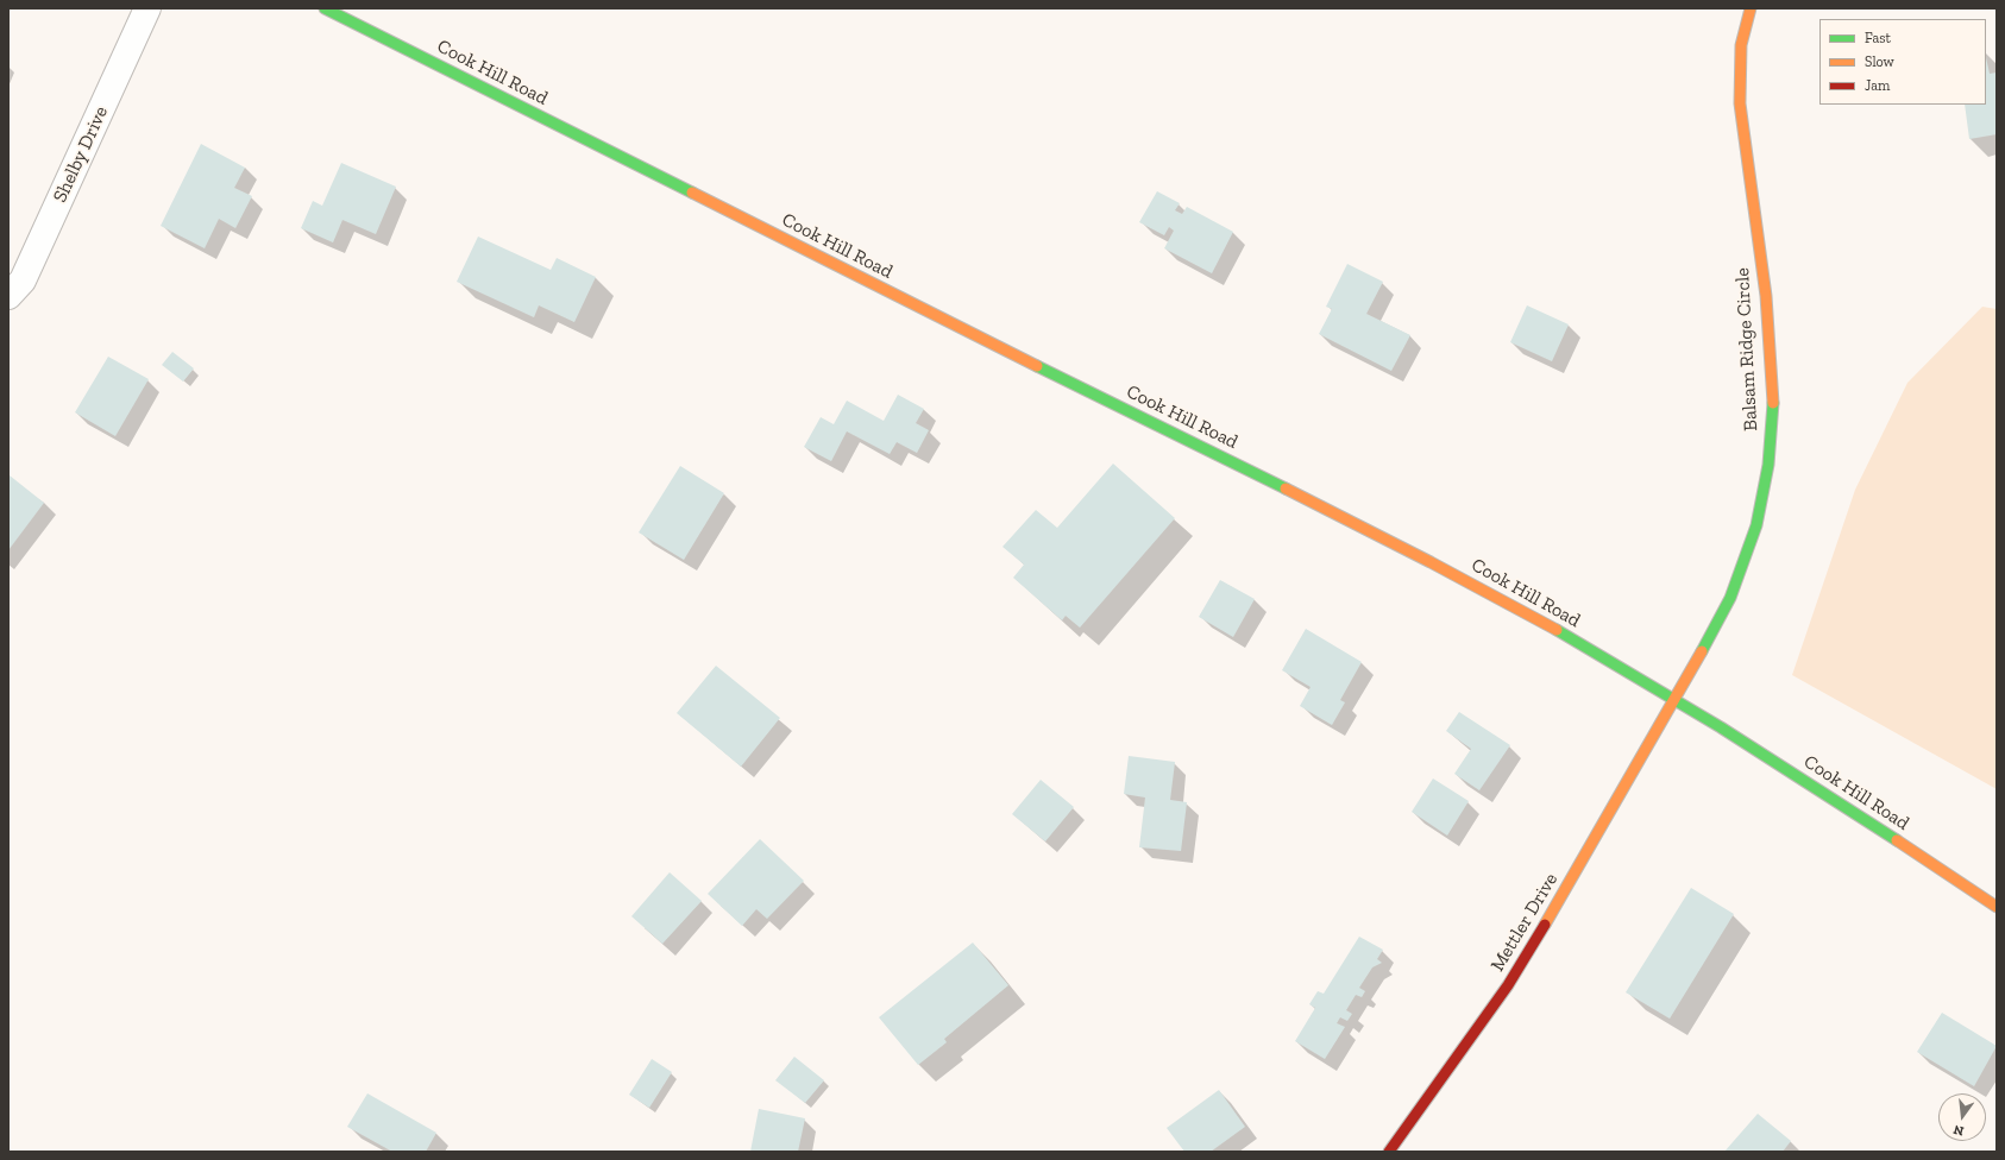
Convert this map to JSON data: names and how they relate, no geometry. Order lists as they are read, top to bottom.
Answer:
{
  "streets": {
    "street": [
      "Cook Hill Road",
      "Shelby Drive",
      "Balsam Ridge Circle",
      "Mettler Drive"
    ]
  },
  "crossings": [
    ["Cook Hill Road", "Balsam Ridge Circle"],
    ["Cook Hill Road", "Mettler Drive"],
    ["Balsam Ridge Circle", "Mettler Drive"]
  ],
  "legend": ["Fast", "Slow", "Jam"],
  "north": "bottom"
}
